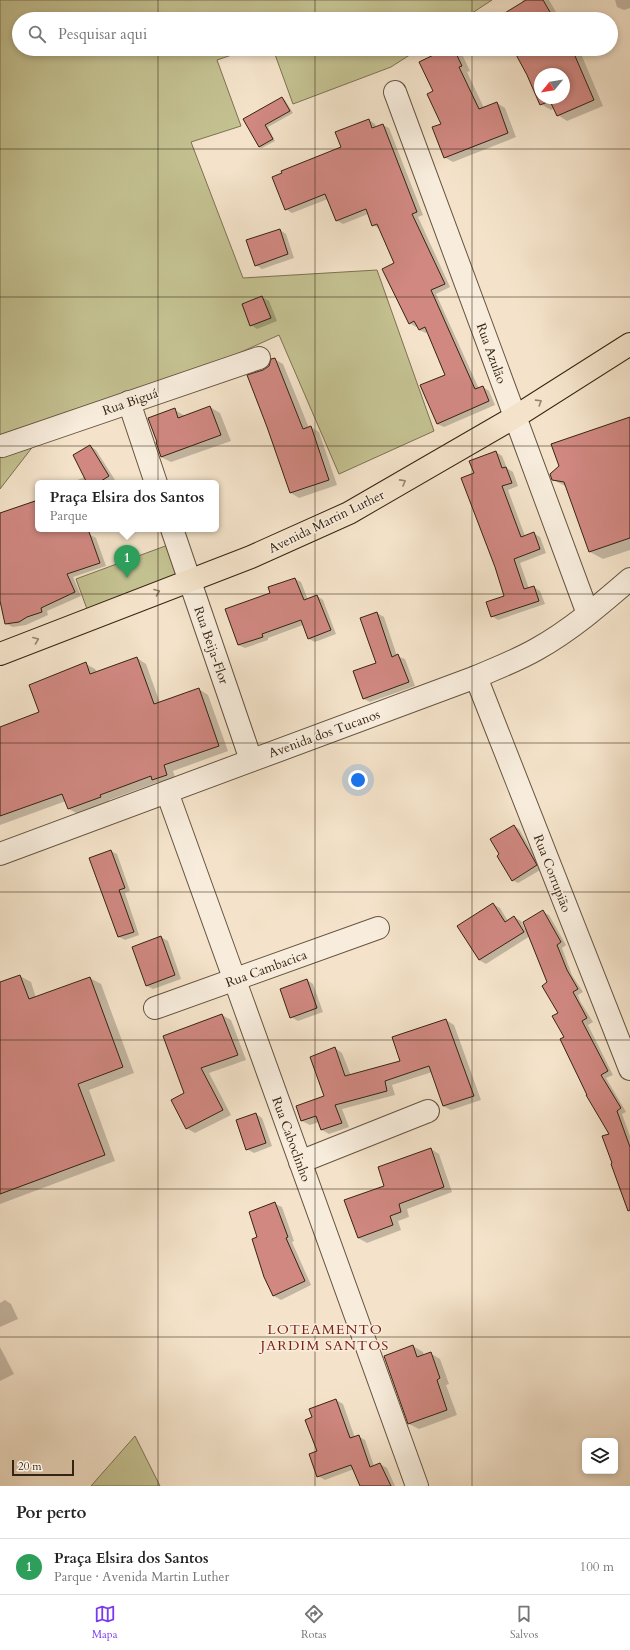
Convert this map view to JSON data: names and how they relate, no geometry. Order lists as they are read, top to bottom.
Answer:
{
  "streets": {
    "main road": ["Avenida Martin Luther"],
    "street": [
      "Rua Azulão",
      "Rua Biguá",
      "Rua Beija-Flor",
      "Avenida dos Tucanos",
      "Rua Corrupião",
      "Rua Cambacica",
      "Rua Caboclinho"
    ]
  },
  "crossings": [
    ["Rua Azulão", "Avenida Martin Luther"],
    ["Rua Azulão", "Avenida dos Tucanos"],
    ["Avenida Martin Luther", "Rua Beija-Flor"],
    ["Rua Beija-Flor", "Avenida dos Tucanos"],
    ["Avenida dos Tucanos", "Rua Corrupião"],
    ["Avenida dos Tucanos", "Rua Caboclinho"],
    ["Rua Cambacica", "Rua Caboclinho"]
  ],
  "one_way": ["Avenida Martin Luther"],
  "districts": ["LOTEAMENTO JARDIM SANTOS"],
  "scale_bar": "20 m",
  "north": "bottom left",
  "page": {
    "search": "Pesquisar aqui",
    "popup": ["Praça Elsira dos Santos", "Parque"],
    "pins": "1",
    "scale": "20 m",
    "heading": "Por perto",
    "list": [
      {
        "mark": "1",
        "name": "Praça Elsira dos Santos",
        "note": "Parque · Avenida Martin Luther",
        "value": "100 m"
      }
    ],
    "nav": ["Mapa", "Rotas", "Salvos"]
  }
}
